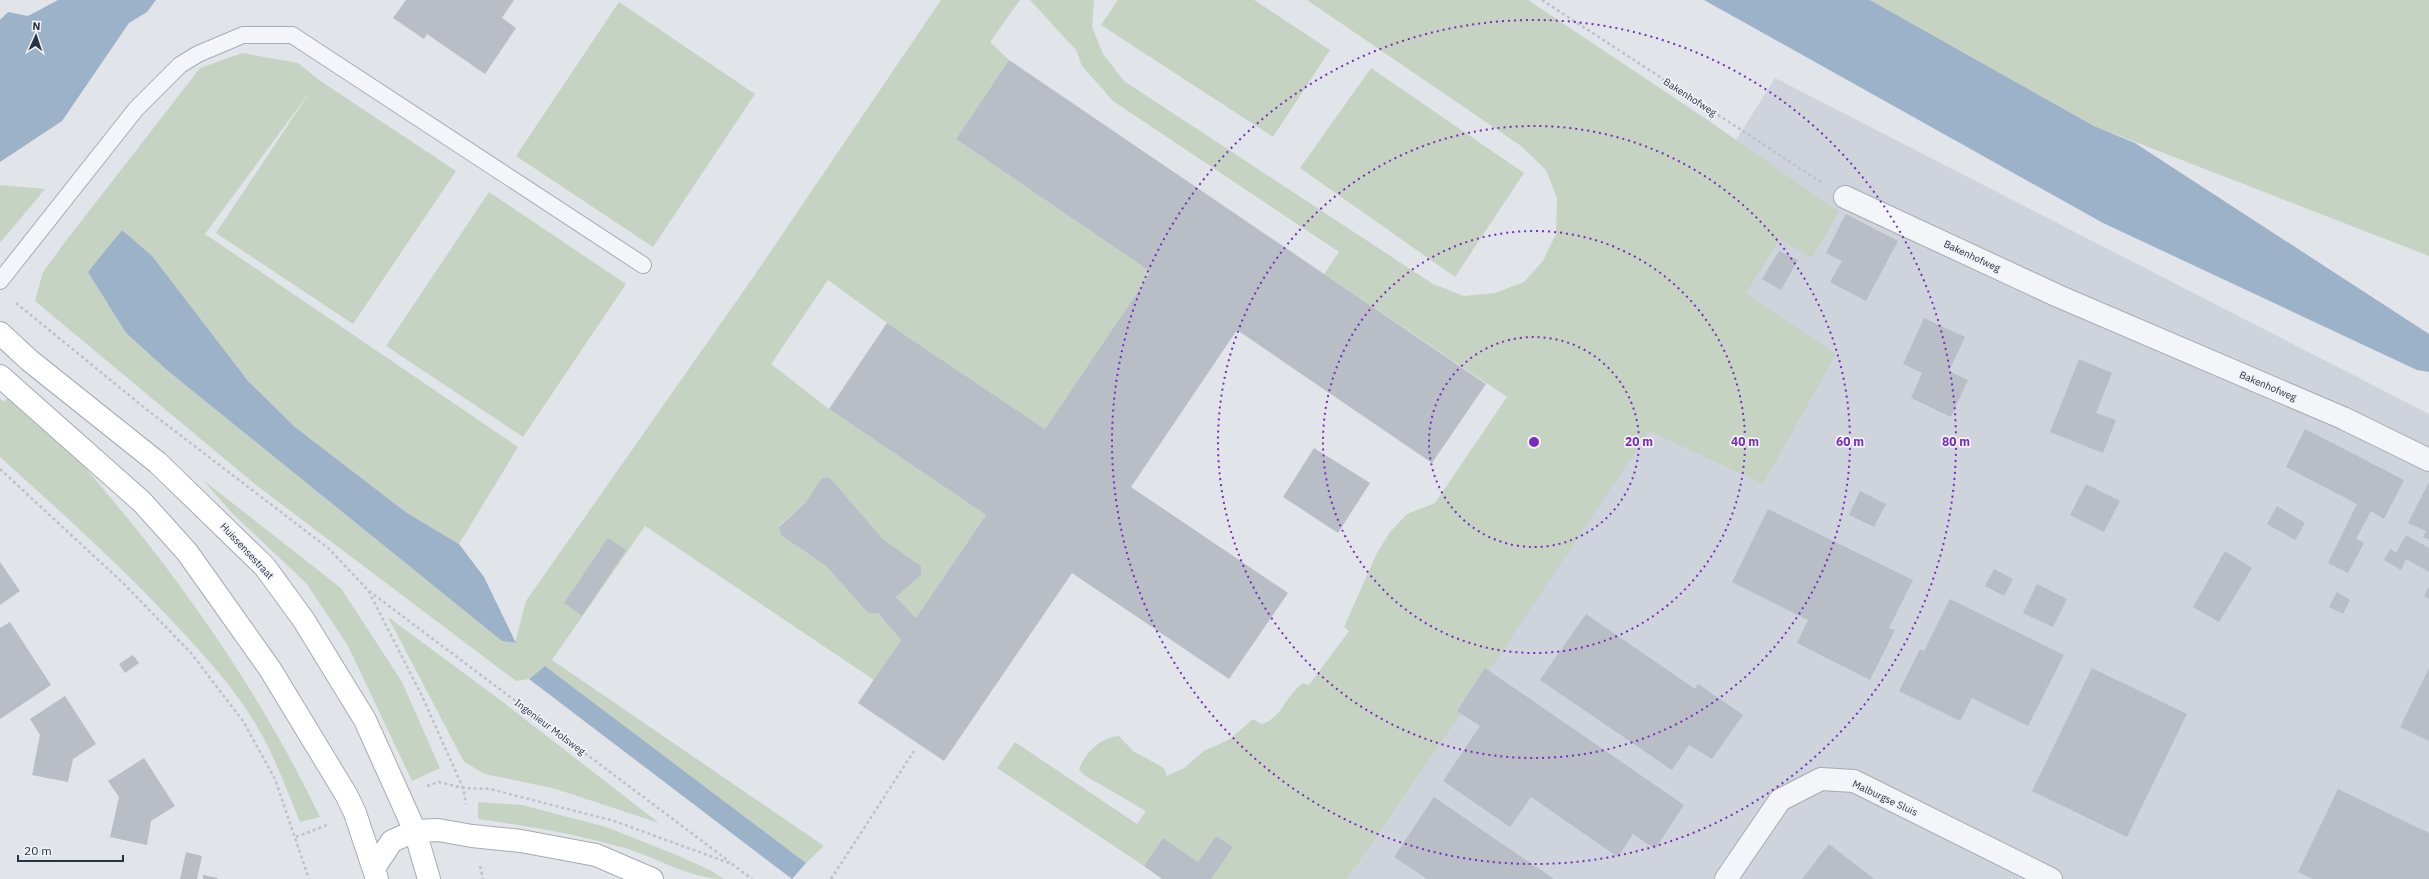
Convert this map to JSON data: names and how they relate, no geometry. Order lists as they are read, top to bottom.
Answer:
{
  "streets": {
    "street": ["Bakenhofweg", "Huissensestraat", "Malburgse Sluis"],
    "path": ["Ingenieur Molsweg"]
  },
  "scale_bar": "20 m",
  "north": "top",
  "rings": [
    "20 m",
    "40 m",
    "60 m",
    "80 m"
  ]
}
